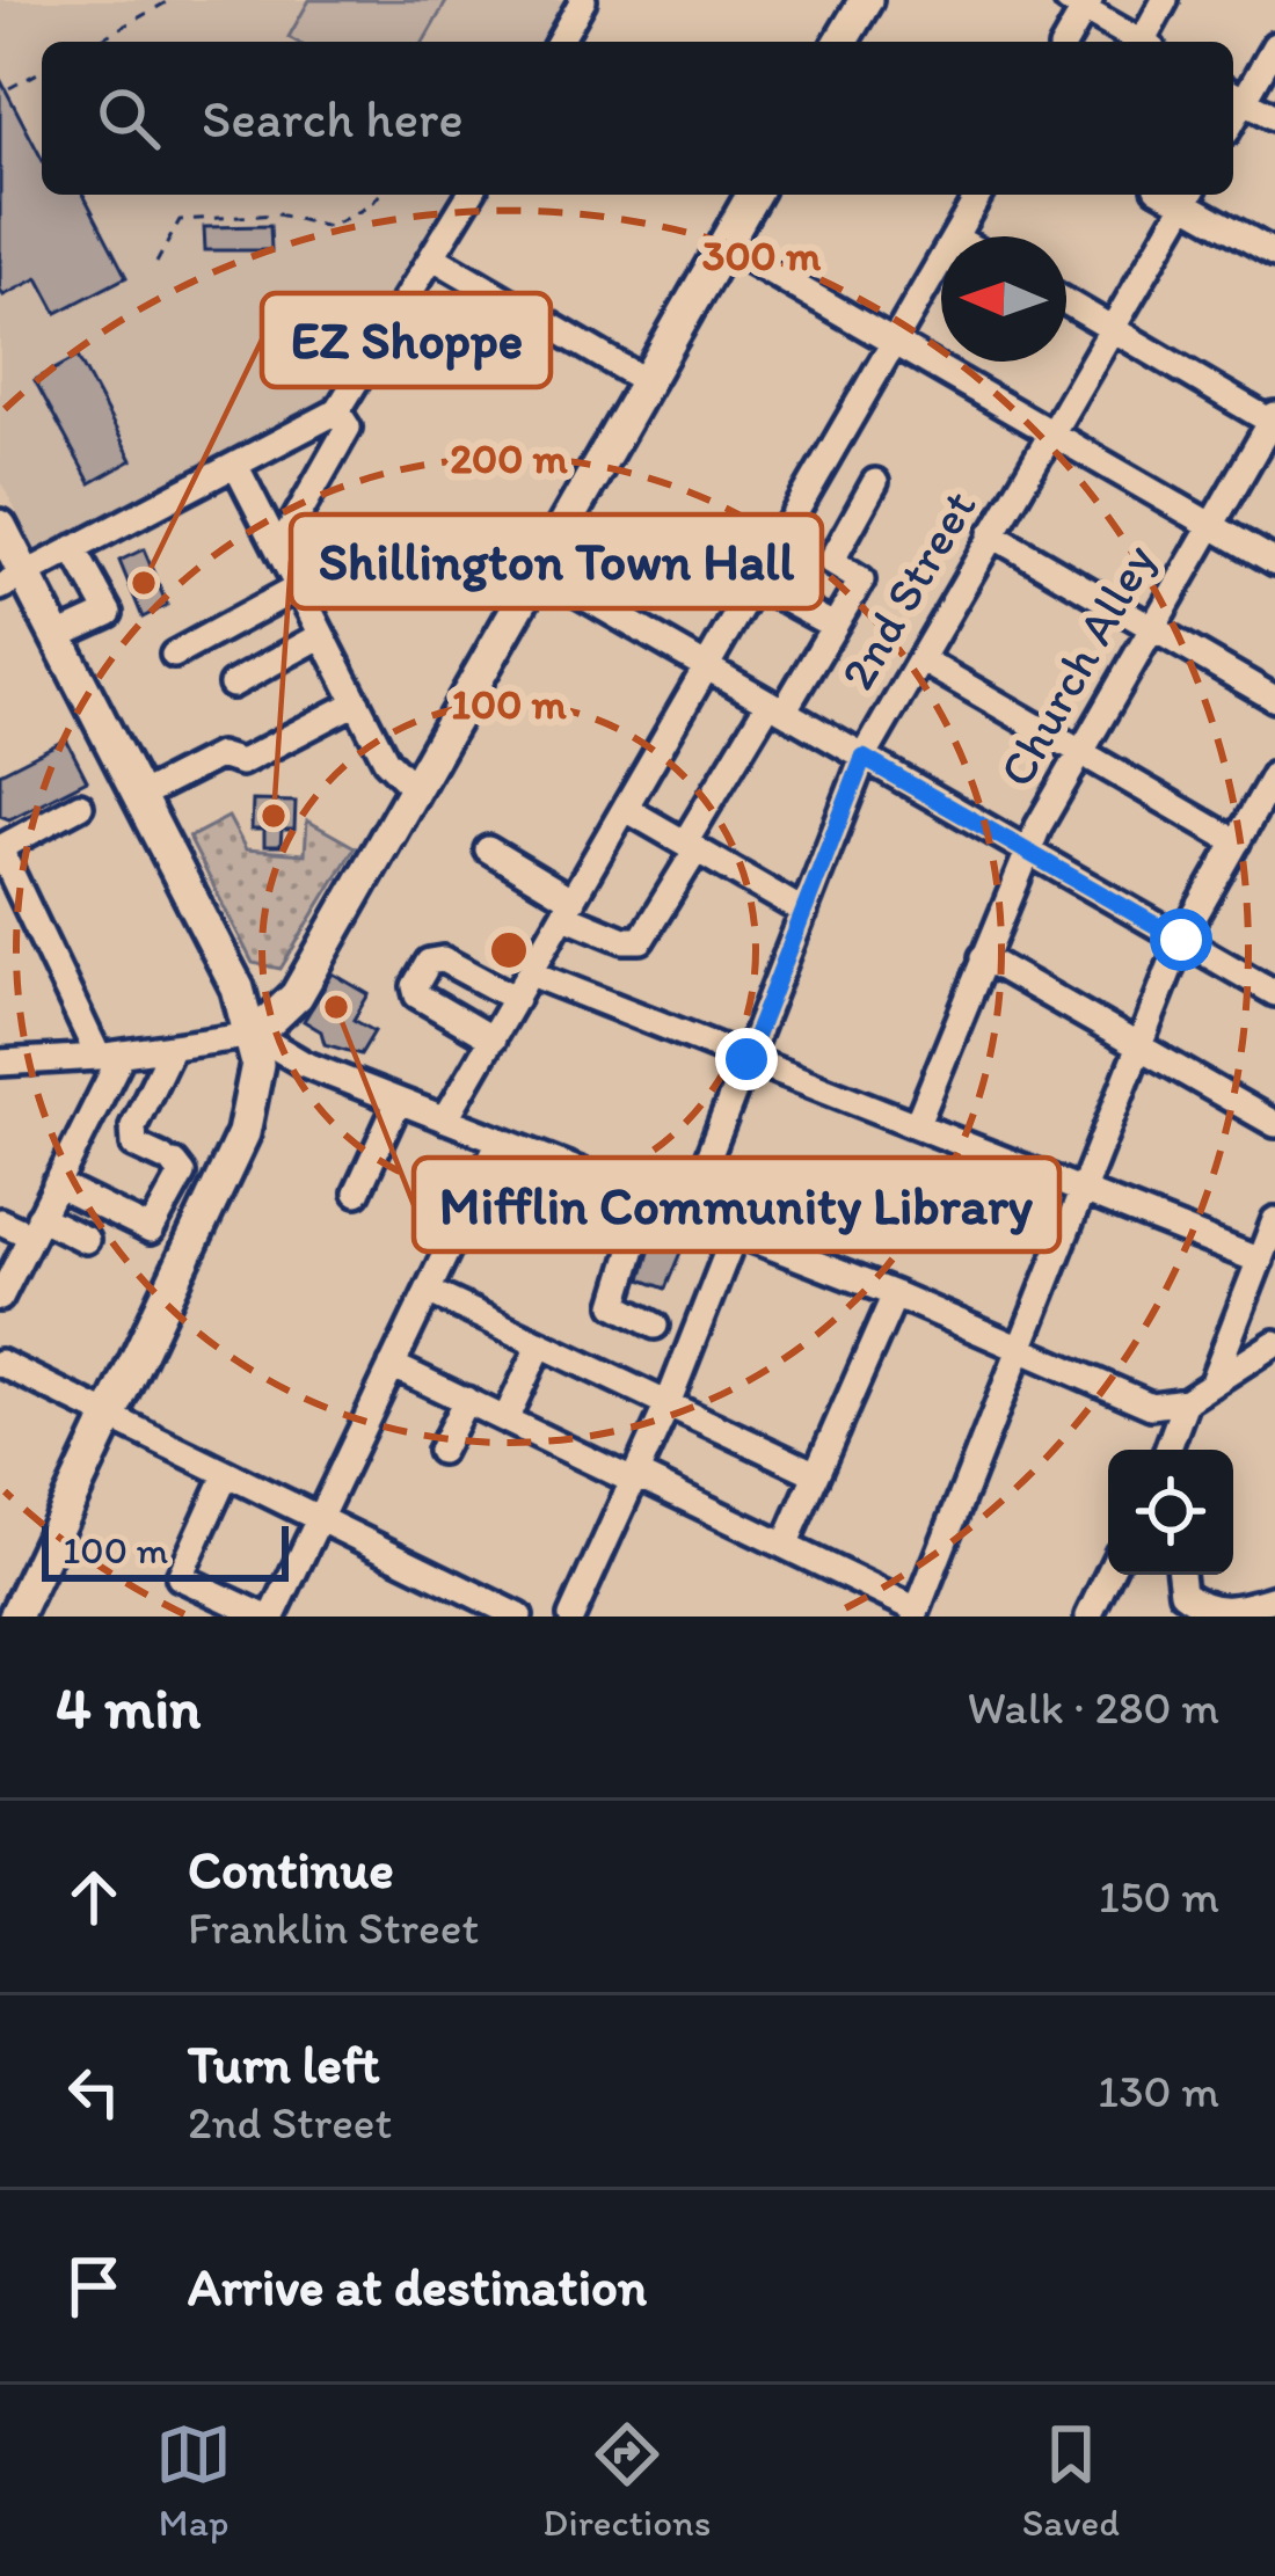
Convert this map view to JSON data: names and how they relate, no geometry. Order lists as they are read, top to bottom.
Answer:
{
  "streets": {
    "street": ["2nd Street", "Church Alley"]
  },
  "places": ["EZ Shoppe", "Shillington Town Hall", "Mifflin Community Library"],
  "scale_bar": "100 m",
  "north": "left",
  "page": {
    "search": "Search here",
    "scale": "100 m",
    "heading": ["4 min", "Walk · 280 m"],
    "list": [
      ["Continue", "Franklin Street", "150 m"],
      ["Turn left", "2nd Street", "130 m"],
      "Arrive at destination"
    ],
    "nav": ["Map", "Directions", "Saved"]
  },
  "rings": ["300 m", "200 m", "100 m"]
}
